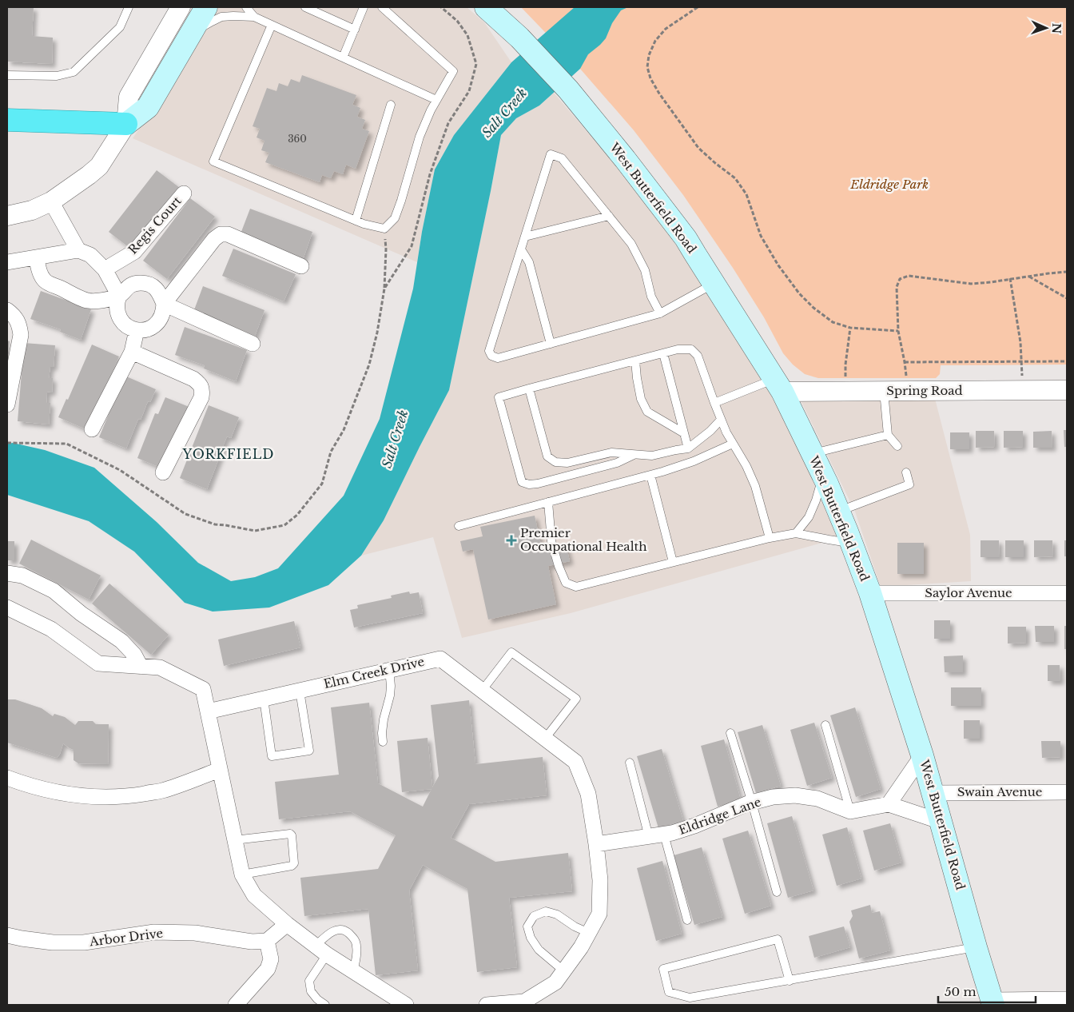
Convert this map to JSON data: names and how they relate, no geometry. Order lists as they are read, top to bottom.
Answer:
{
  "streets": {
    "main road": ["West Butterfield Road"],
    "street": [
      "Regis Court",
      "Spring Road",
      "Saylor Avenue",
      "Elm Creek Drive",
      "Swain Avenue",
      "Eldridge Lane",
      "Arbor Drive"
    ]
  },
  "crossings": [
    ["West Butterfield Road", "Spring Road"],
    ["West Butterfield Road", "Saylor Avenue"],
    ["West Butterfield Road", "Swain Avenue"],
    ["Elm Creek Drive", "Eldridge Lane"]
  ],
  "districts": ["YORKFIELD"],
  "water": ["Salt Creek"],
  "parks": ["Eldridge Park"],
  "places": {
    "health": ["Premier Occupational Health"]
  },
  "house_numbers": ["360"],
  "scale_bar": "50 m",
  "north": "right"
}
